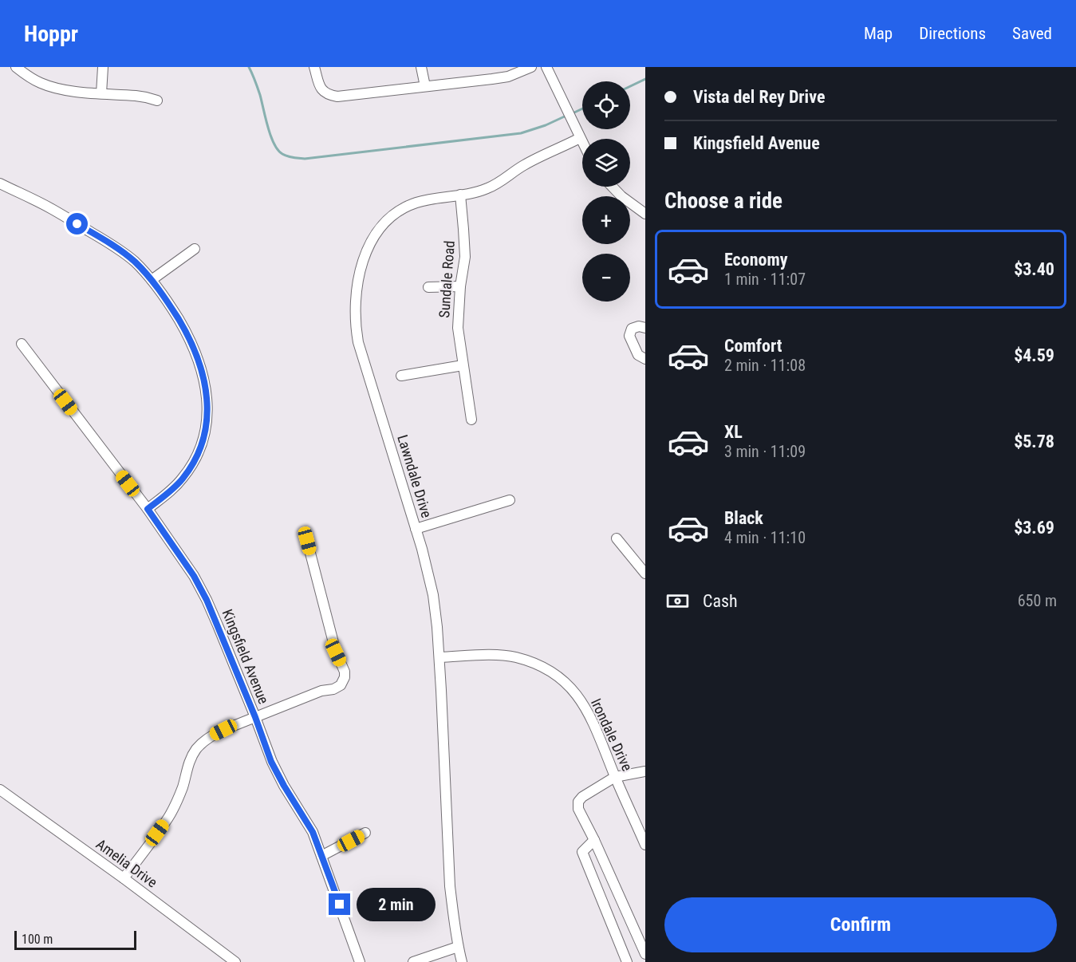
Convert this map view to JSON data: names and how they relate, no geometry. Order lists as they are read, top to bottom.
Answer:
{
  "streets": {
    "street": [
      "Sundale Road",
      "Lawndale Drive",
      "Kingsfield Avenue",
      "Irondale Drive",
      "Amelia Drive"
    ]
  },
  "crossings": [
    ["Sundale Road", "Lawndale Drive"],
    ["Lawndale Drive", "Irondale Drive"]
  ],
  "scale_bar": "100 m",
  "page": {
    "header": "Hoppr",
    "nav": ["Map", "Directions", "Saved"],
    "banner": ["Vista del Rey Drive", "Kingsfield Avenue"],
    "map_buttons": ["+", "−"],
    "heading": "Choose a ride",
    "list": [
      {
        "name": "Economy",
        "note": "1 min · 11:07",
        "value": "$3.40"
      },
      {
        "name": "Comfort",
        "note": "2 min · 11:08",
        "value": "$4.59"
      },
      {
        "name": "XL",
        "note": "3 min · 11:09",
        "value": "$5.78"
      },
      {
        "name": "Black",
        "note": "4 min · 11:10",
        "value": "$3.69"
      }
    ],
    "pay": ["Cash", "650 m"],
    "bubble": "2 min",
    "buttons": "Confirm",
    "scale": "100 m"
  }
}
